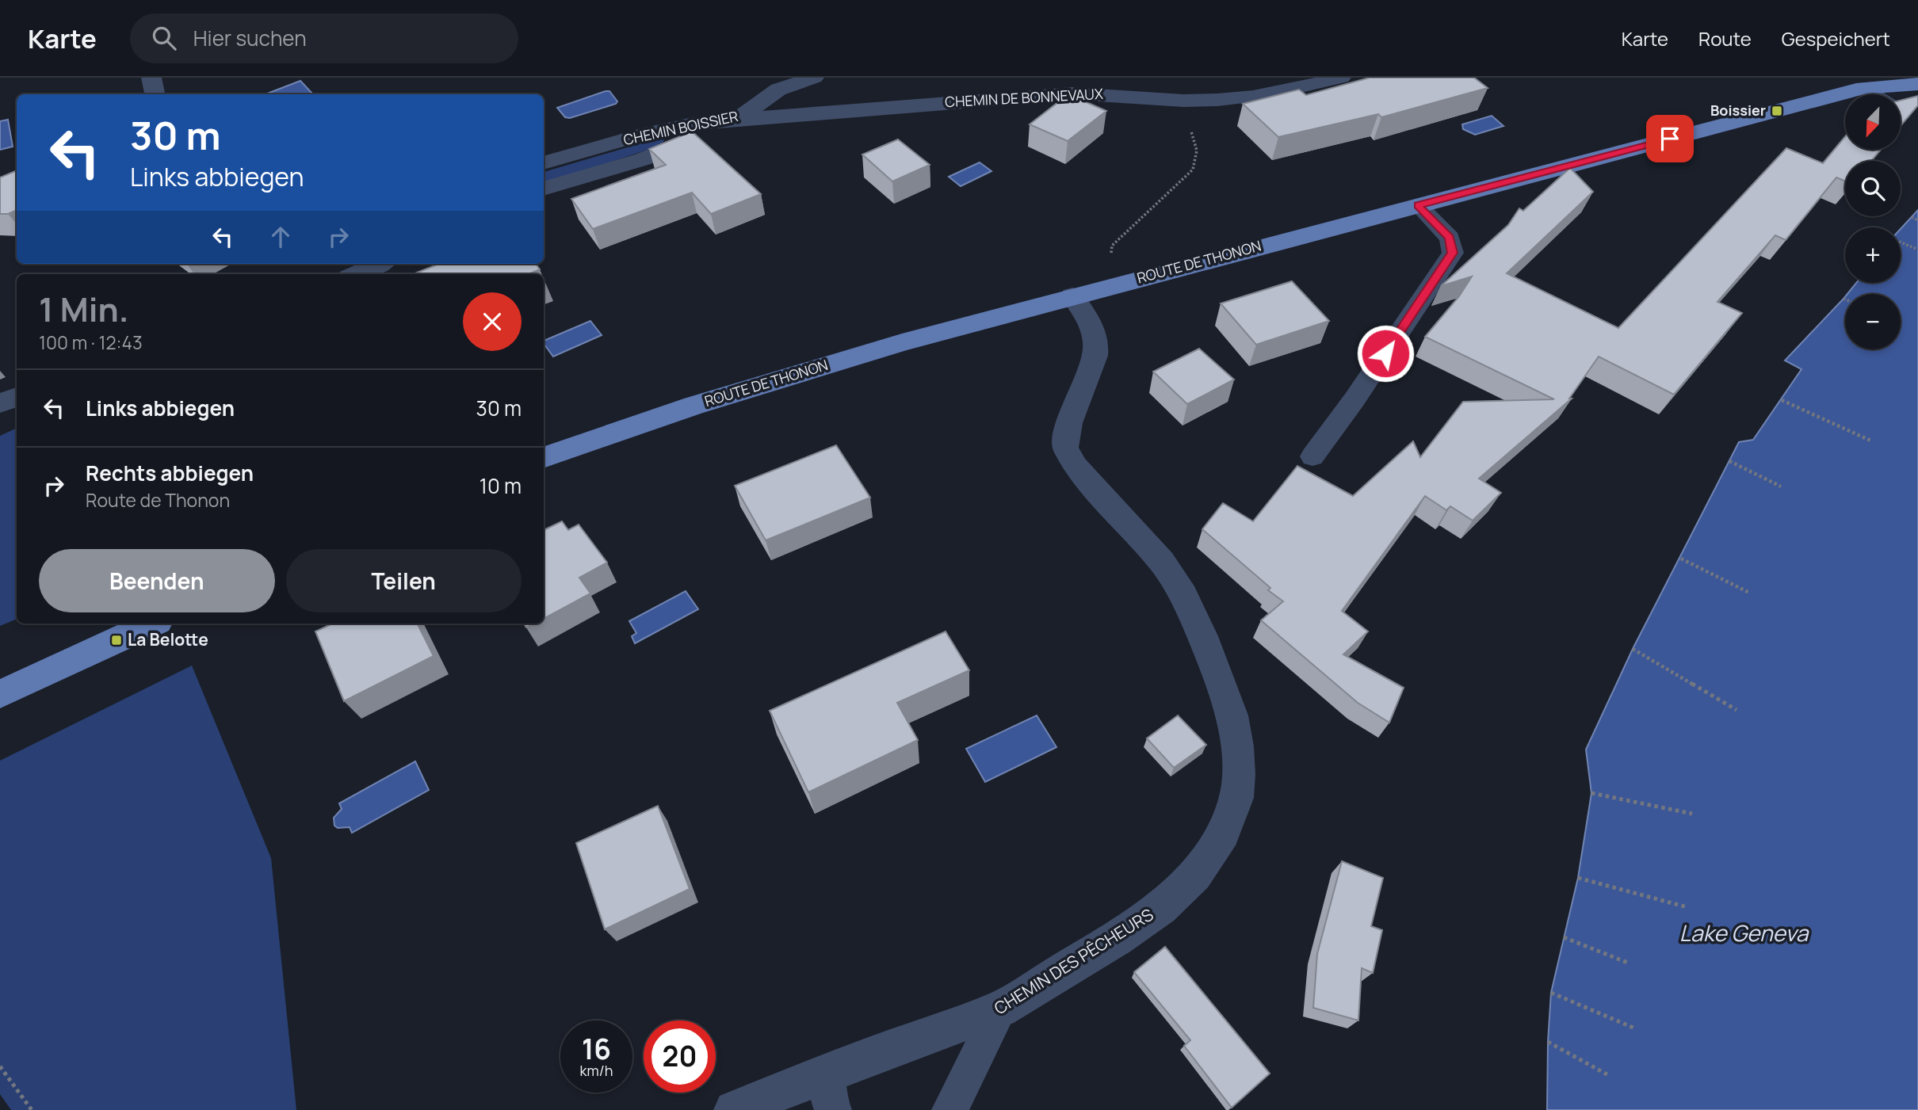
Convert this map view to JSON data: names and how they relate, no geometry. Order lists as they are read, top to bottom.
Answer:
{
  "streets": {
    "main road": ["ROUTE DE THONON"],
    "street": ["CHEMIN DE BONNEVAUX", "CHEMIN BOISSIER", "CHEMIN DES PÊCHEURS"]
  },
  "crossings": [
    ["CHEMIN DE BONNEVAUX", "CHEMIN BOISSIER"],
    ["ROUTE DE THONON", "CHEMIN DES PÊCHEURS"]
  ],
  "water": ["Lake Geneva"],
  "places": {
    "transit": ["Boissier", "La Belotte"]
  },
  "north": "bottom left",
  "page": {
    "header": "Karte",
    "search": "Hier suchen",
    "nav": ["Karte", "Route", "Gespeichert"],
    "map_buttons": ["+", "−"],
    "turn": ["30 m", "Links abbiegen"],
    "heading": ["1 Min.", "100 m · 12:43"],
    "list": [
      {
        "name": "Links abbiegen",
        "value": "30 m"
      },
      {
        "name": "Rechts abbiegen",
        "note": "Route de Thonon",
        "value": "10 m"
      }
    ],
    "buttons": ["Beenden", "Teilen"],
    "speed": "16 km/h",
    "limit": "20"
  }
}
